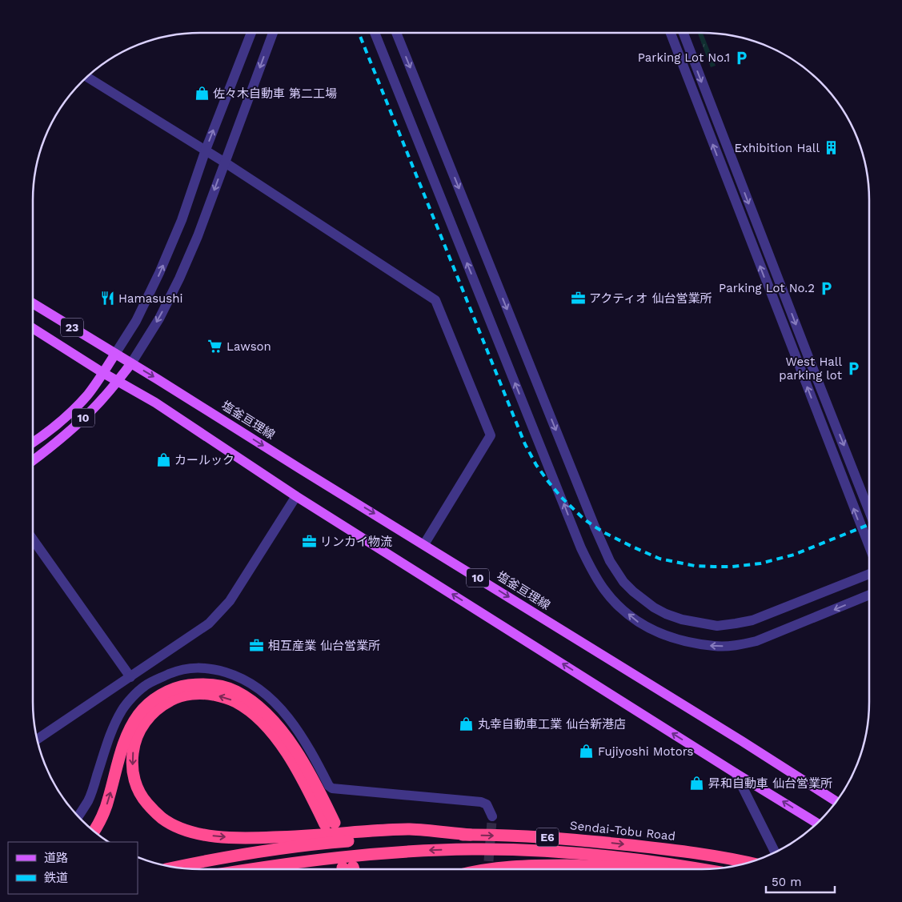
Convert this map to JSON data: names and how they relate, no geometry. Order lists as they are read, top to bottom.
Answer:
{
  "streets": {
    "highway": ["Sendai-Tobu Road", "E6"],
    "main road": ["23", "10", "塩釜亘理線"]
  },
  "crossings": [
    ["23", "10"],
    ["23", "塩釜亘理線"],
    ["10", "塩釜亘理線"]
  ],
  "places": {
    "parking": ["Parking Lot No.1", "Parking Lot No.2", "West Hall parking lot"],
    "shop": [
      "佐々木自動車 第二工場",
      "カールック",
      "丸幸自動車工業 仙台新港店",
      "Fujiyoshi Motors",
      "昇和自動車 仙台営業所"
    ],
    "building": ["Exhibition Hall"],
    "restaurant": ["Hamasushi"],
    "office": ["アクティオ 仙台営業所", "リンカイ物流", "相互産業 仙台営業所"],
    "supermarket": ["Lawson"]
  },
  "legend": ["道路", "鉄道"],
  "scale_bar": "50 m"
}
